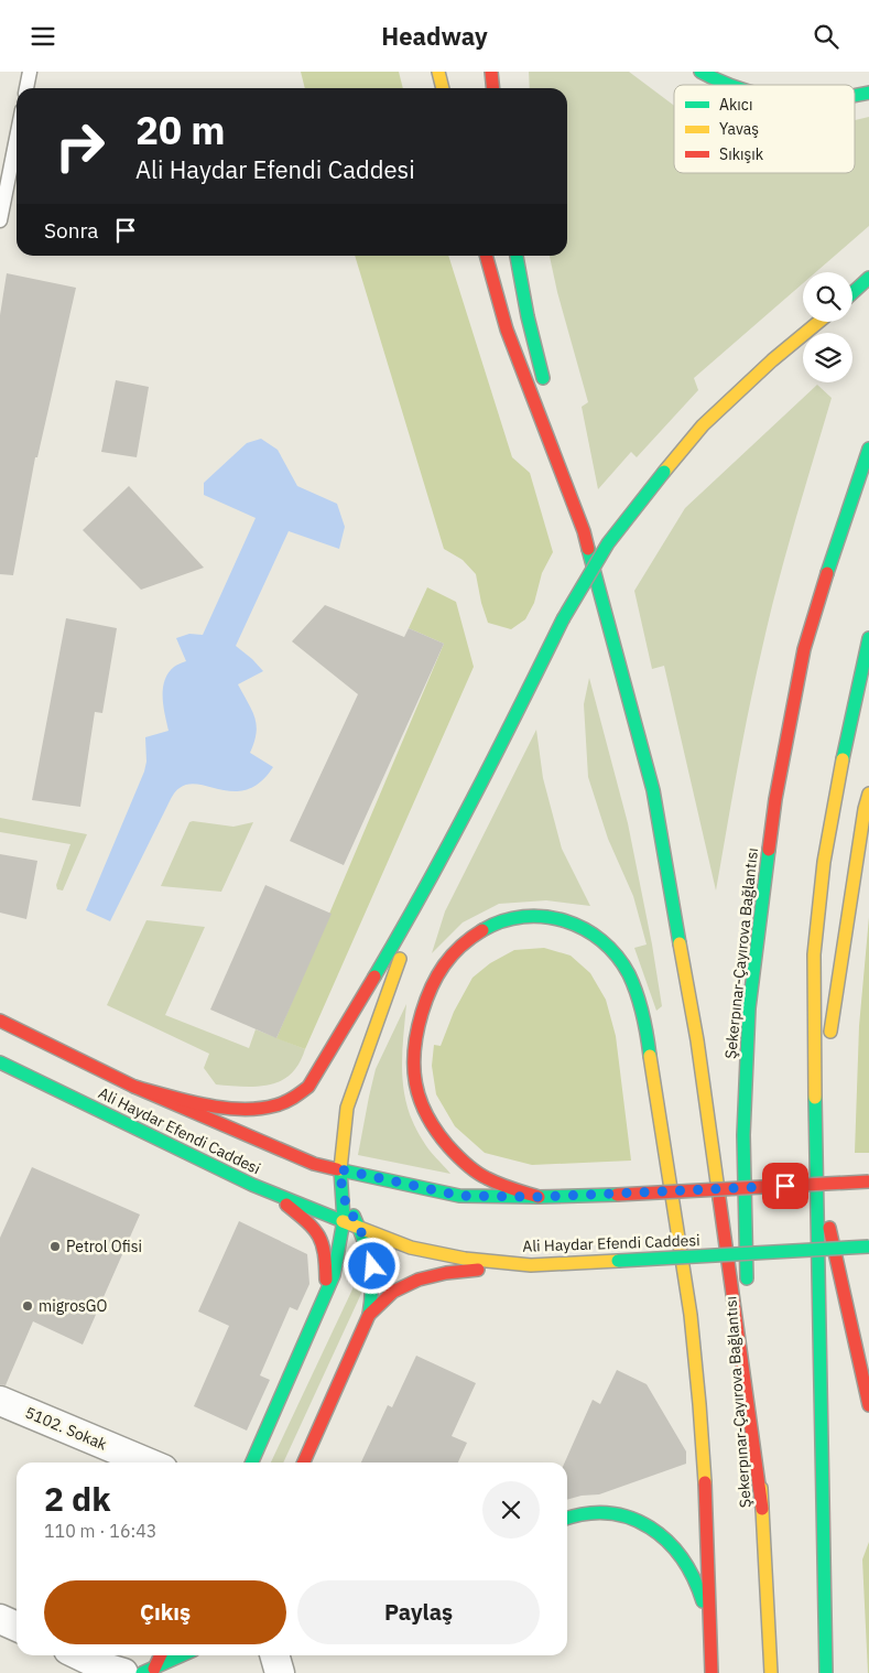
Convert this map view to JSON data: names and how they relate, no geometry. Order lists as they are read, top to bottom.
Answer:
{
  "streets": {
    "main road": ["Şekerpınar-Çayırova Bağlantısı", "Ali Haydar Efendi Caddesi"],
    "street": ["5102. Sokak"]
  },
  "places": ["Petrol Ofisi", "migrosGO"],
  "legend": ["Akıcı", "Yavaş", "Sıkışık"],
  "page": {
    "header": "Headway",
    "turn": ["20 m", "Ali Haydar Efendi Caddesi"],
    "then": "Sonra",
    "heading": ["2 dk", "110 m · 16:43"],
    "buttons": ["Çıkış", "Paylaş"]
  }
}
